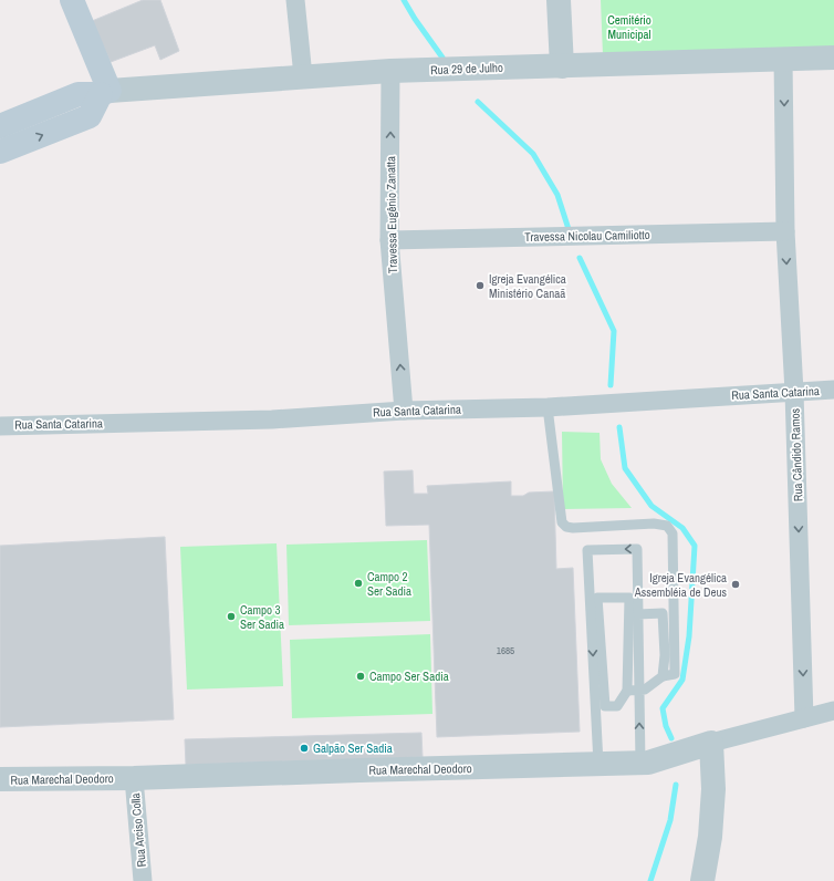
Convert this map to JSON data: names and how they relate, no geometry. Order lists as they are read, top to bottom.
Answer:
{
  "streets": {
    "main road": ["Rua 29 de Julho"],
    "street": [
      "Travessa Eugênio Zanatta",
      "Travessa Nicolau Camiliotto",
      "Rua Santa Catarina",
      "Rua Cândido Ramos",
      "Rua Marechal Deodoro",
      "Rua Arciso Colla"
    ]
  },
  "crossings": [
    ["Rua 29 de Julho", "Travessa Eugênio Zanatta"],
    ["Rua 29 de Julho", "Rua Cândido Ramos"],
    ["Travessa Eugênio Zanatta", "Travessa Nicolau Camiliotto"],
    ["Travessa Eugênio Zanatta", "Rua Santa Catarina"],
    ["Travessa Nicolau Camiliotto", "Rua Cândido Ramos"],
    ["Rua Santa Catarina", "Rua Cândido Ramos"],
    ["Rua Cândido Ramos", "Rua Marechal Deodoro"],
    ["Rua Marechal Deodoro", "Rua Arciso Colla"]
  ],
  "one_way": ["Travessa Eugênio Zanatta", "Rua Cândido Ramos"],
  "parks": ["Cemitério Municipal"],
  "places": [
    "Igreja Evangélica Ministério Canaã",
    "Campo 2 Ser Sadia",
    "Igreja Evangélica Assembléia de Deus",
    "Campo 3 Ser Sadia",
    "Campo Ser Sadia",
    "Galpão Ser Sadia"
  ],
  "house_numbers": ["1685"]
}
